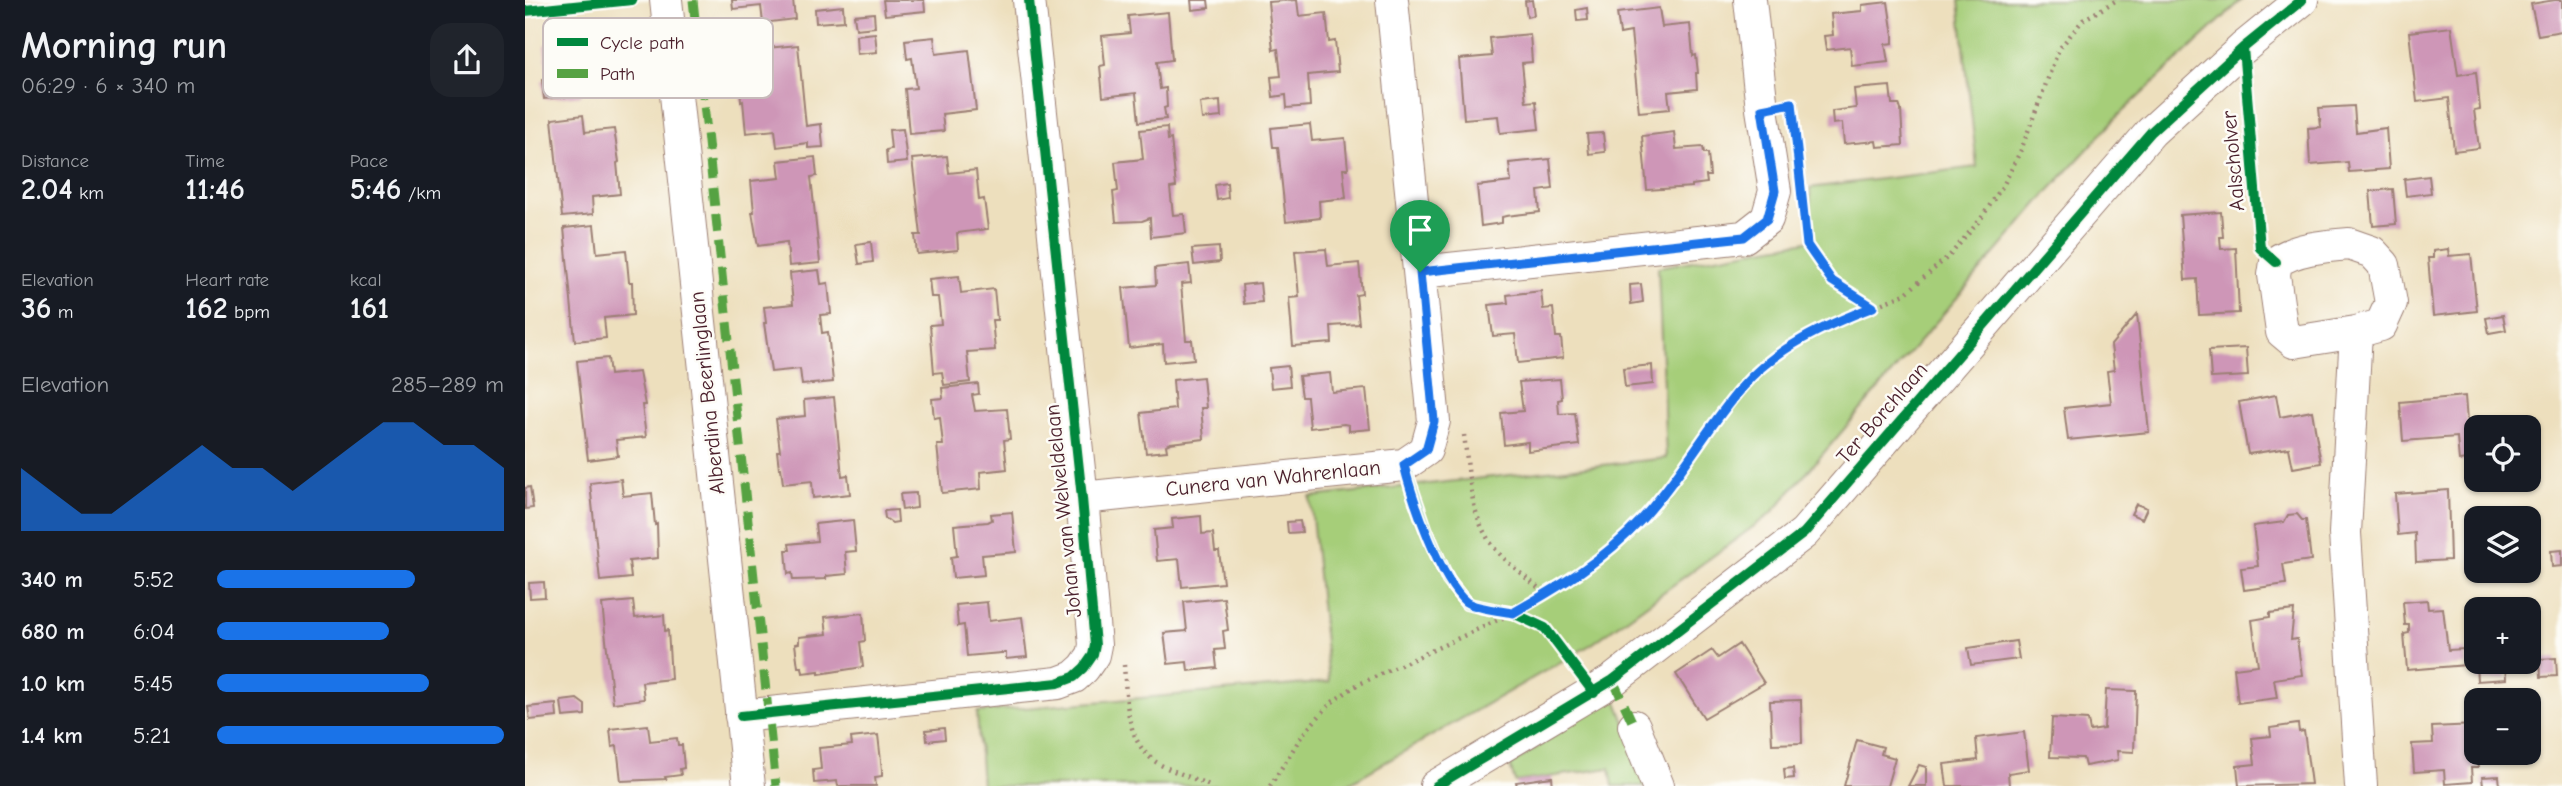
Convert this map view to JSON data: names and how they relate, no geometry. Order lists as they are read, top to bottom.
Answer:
{
  "streets": {
    "street": [
      "Alberdina Beerlinglaan",
      "Ter Borchlaan",
      "Cunera van Wahrenlaan",
      "Johan van Welveldelaan"
    ],
    "cycle path": ["Aalscholver"]
  },
  "crossings": [
    ["Alberdina Beerlinglaan", "Johan van Welveldelaan"],
    ["Cunera van Wahrenlaan", "Johan van Welveldelaan"]
  ],
  "legend": ["Cycle path", "Path"],
  "page": {
    "heading": ["Morning run", "06:29 · 6 × 340 m"],
    "stats": [
      ["Distance", "2.04 km"],
      ["Time", "11:46"],
      ["Pace", "5:46 /km"],
      ["Elevation", "36 m"],
      ["Heart rate", "162 bpm"],
      ["kcal", "161"]
    ],
    "chart": ["Elevation", "285–289 m"],
    "map_buttons": ["+", "−"],
    "list": [
      {
        "name": "340 m",
        "note": "5:52"
      },
      {
        "name": "680 m",
        "note": "6:04"
      },
      {
        "name": "1.0 km",
        "note": "5:45"
      },
      {
        "name": "1.4 km",
        "note": "5:21"
      }
    ]
  }
}
